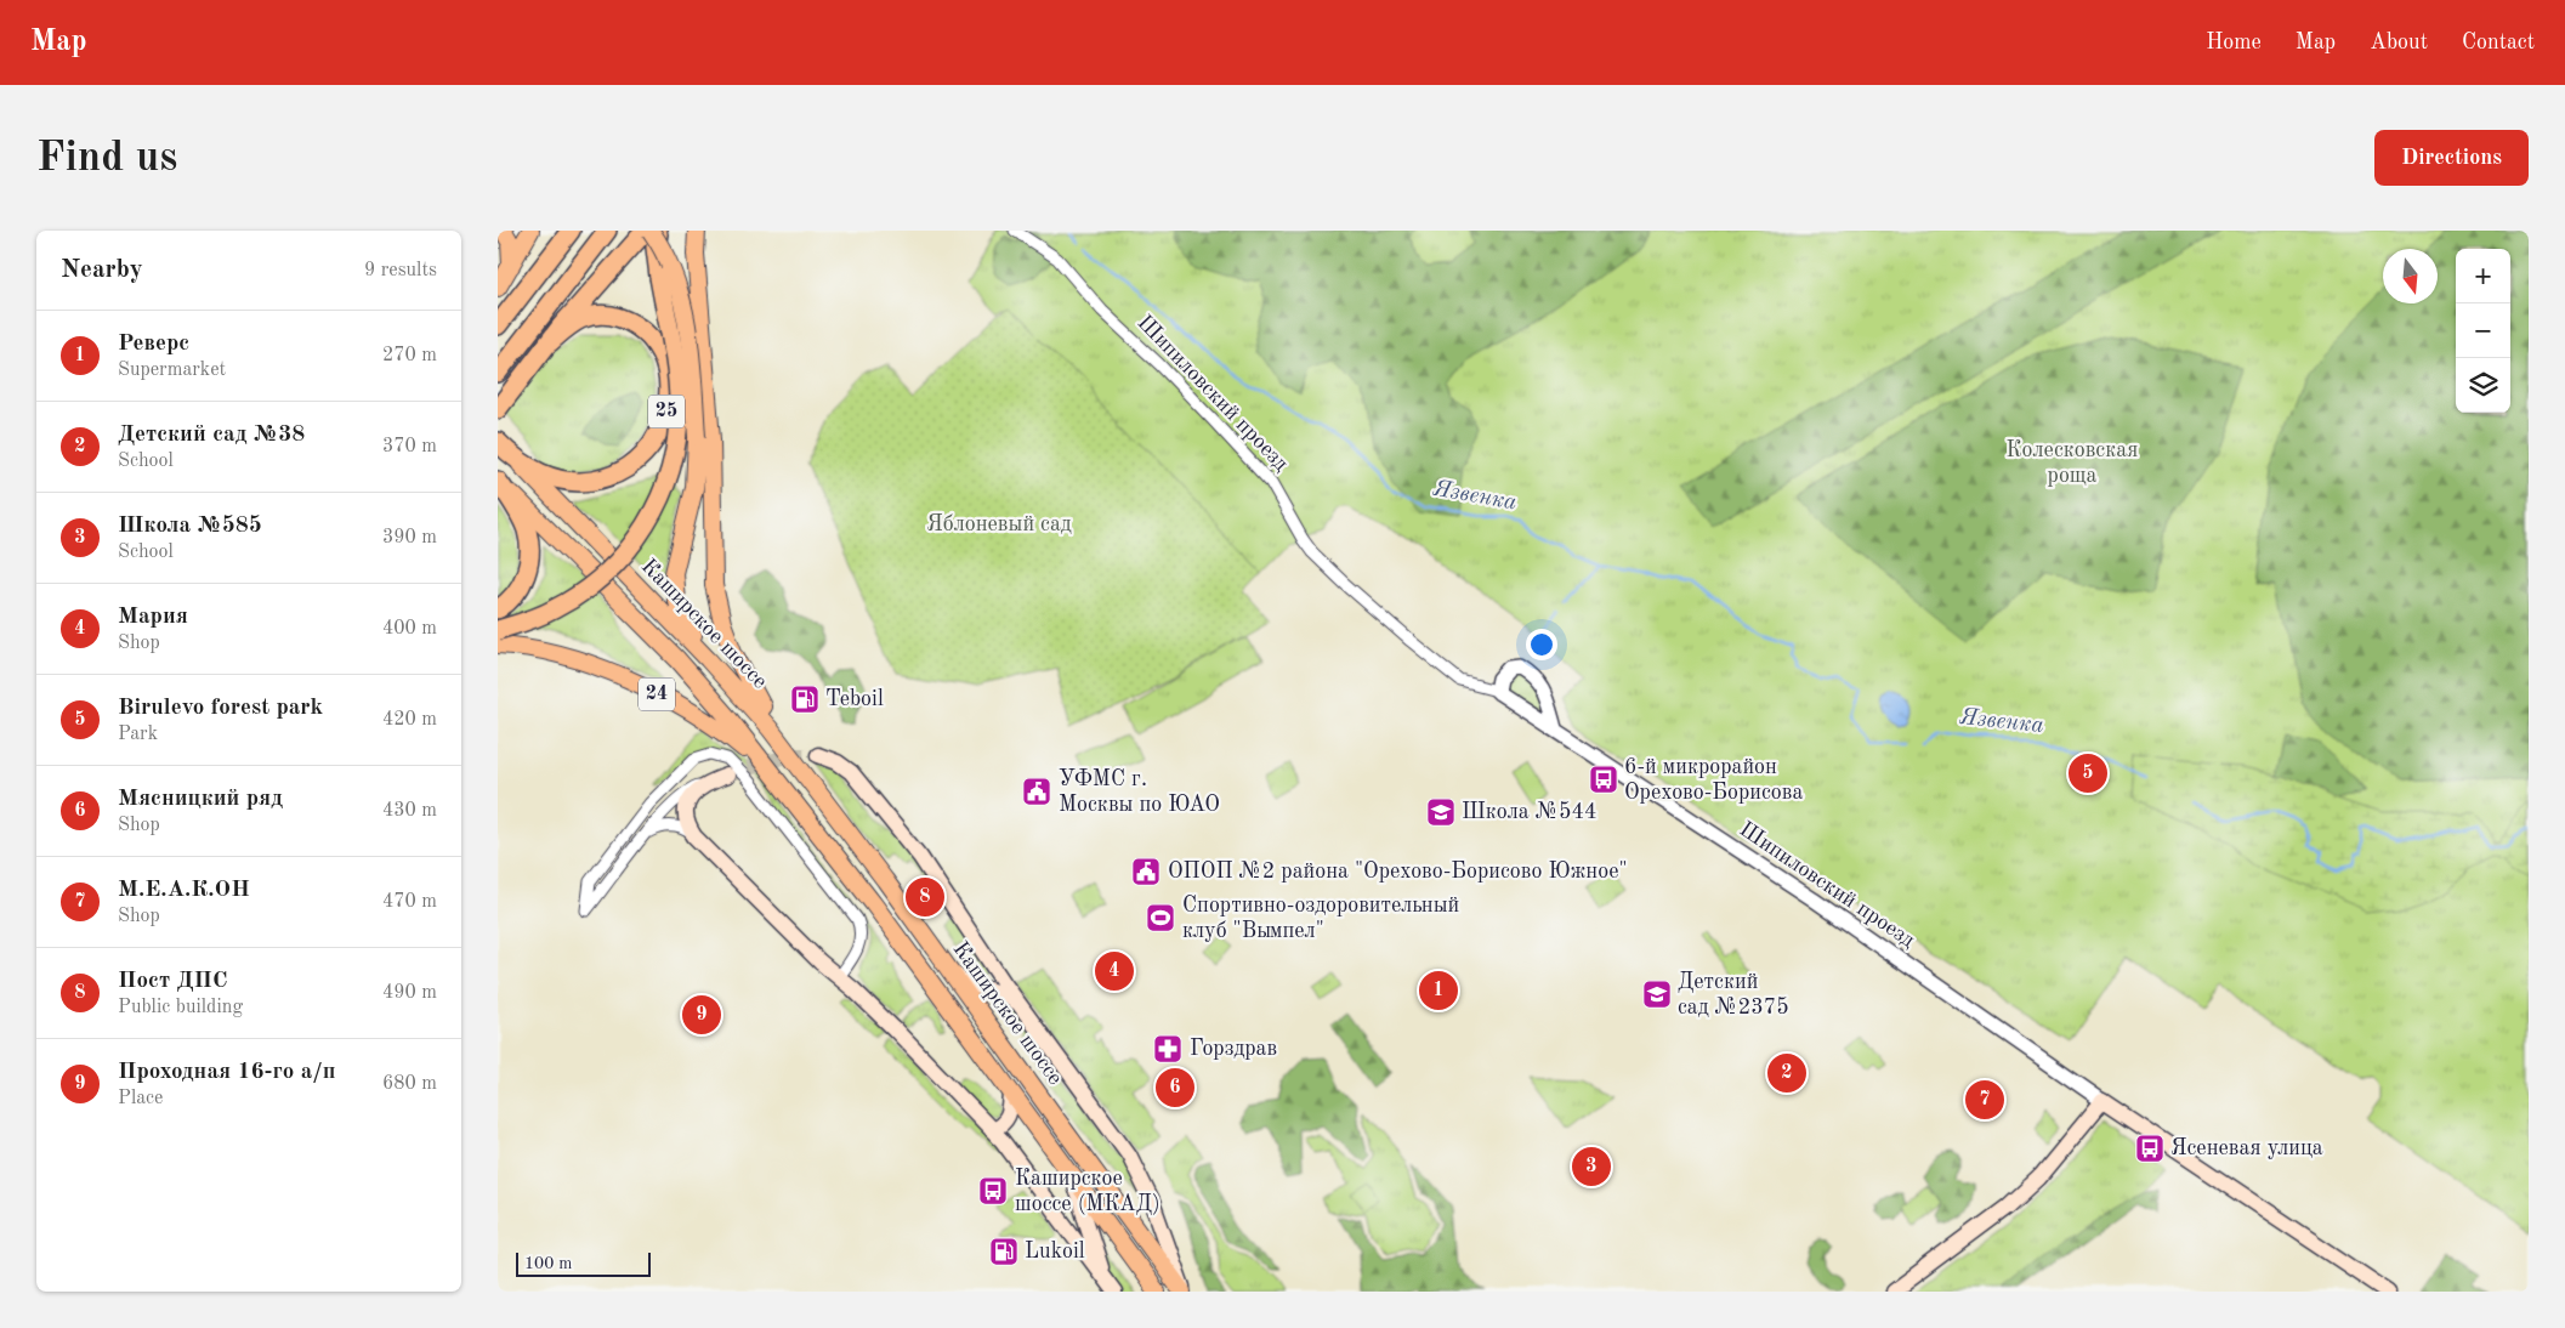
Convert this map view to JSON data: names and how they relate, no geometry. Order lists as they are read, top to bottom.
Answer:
{
  "streets": {
    "highway": ["25"],
    "main road": ["Шипиловский проезд", "Каширское шоссе", "24"]
  },
  "crossings": [
    ["25", "Каширское шоссе"],
    ["Каширское шоссе", "24"]
  ],
  "water": ["Язвенка"],
  "parks": ["Колесковская роща", "Яблоневый сад"],
  "places": {
    "fuel station": ["Teboil", "Lukoil"],
    "bus stop": ["6-й микрорайон Орехово-Борисова", "Ясеневая улица", "Каширское шоссе (МКАД)"],
    "public building": ["УФМС г. Москвы по ЮАО", "ОПОП №2 района \"Орехово-Борисово Южное\""],
    "school or university": ["Школа №544", "Детский сад №2375"],
    "sports": ["Спортивно-оздоровительный клуб \"Вымпел\""],
    "pharmacy": ["Горздрав"]
  },
  "scale_bar": "100 m",
  "north": "bottom",
  "page": {
    "header": "Map",
    "nav": [
      "Home",
      "Map",
      "About",
      "Contact"
    ],
    "buttons": "Directions",
    "title": "Find us",
    "heading": ["Nearby", "9 results"],
    "map_buttons": ["+", "−"],
    "list": [
      {
        "mark": "1",
        "name": "Реверс",
        "note": "Supermarket",
        "value": "270 m"
      },
      {
        "mark": "2",
        "name": "Детский сад №38",
        "note": "School",
        "value": "370 m"
      },
      {
        "mark": "3",
        "name": "Школа №585",
        "note": "School",
        "value": "390 m"
      },
      {
        "mark": "4",
        "name": "Мария",
        "note": "Shop",
        "value": "400 m"
      },
      {
        "mark": "5",
        "name": "Birulevo forest park",
        "note": "Park",
        "value": "420 m"
      },
      {
        "mark": "6",
        "name": "Мясницкий ряд",
        "note": "Shop",
        "value": "430 m"
      },
      {
        "mark": "7",
        "name": "М.Е.А.К.ОН",
        "note": "Shop",
        "value": "470 m"
      },
      {
        "mark": "8",
        "name": "Пост ДПС",
        "note": "Public building",
        "value": "490 m"
      },
      {
        "mark": "9",
        "name": "Проходная 16-го а/п",
        "note": "Place",
        "value": "680 m"
      }
    ],
    "pins": [
      "5",
      "8",
      "4",
      "1",
      "9",
      "2",
      "6",
      "7",
      "3"
    ],
    "scale": "100 m"
  }
}
